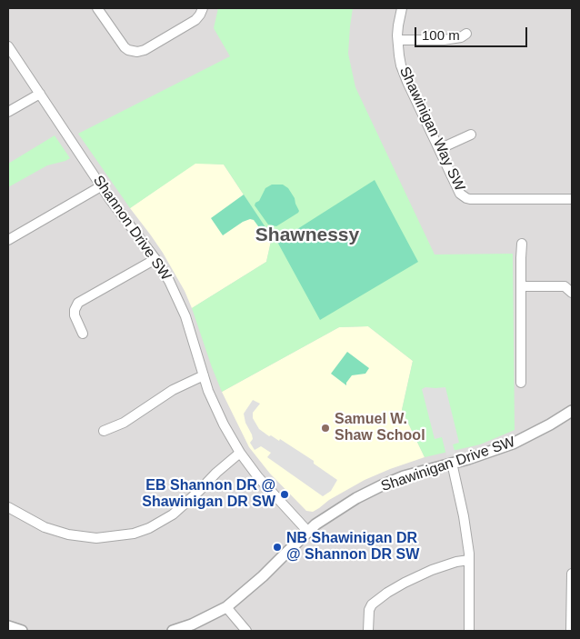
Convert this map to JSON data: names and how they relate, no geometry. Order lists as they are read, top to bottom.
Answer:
{
  "streets": {
    "street": ["Shawinigan Way SW", "Shannon Drive SW", "Shawinigan Drive SW"]
  },
  "crossings": [
    ["Shannon Drive SW", "Shawinigan Drive SW"]
  ],
  "districts": ["Shawnessy"],
  "places": ["Samuel W. Shaw School", "EB Shannon DR @ Shawinigan DR SW", "NB Shawinigan DR @ Shannon DR SW"],
  "scale_bar": "100 m"
}
